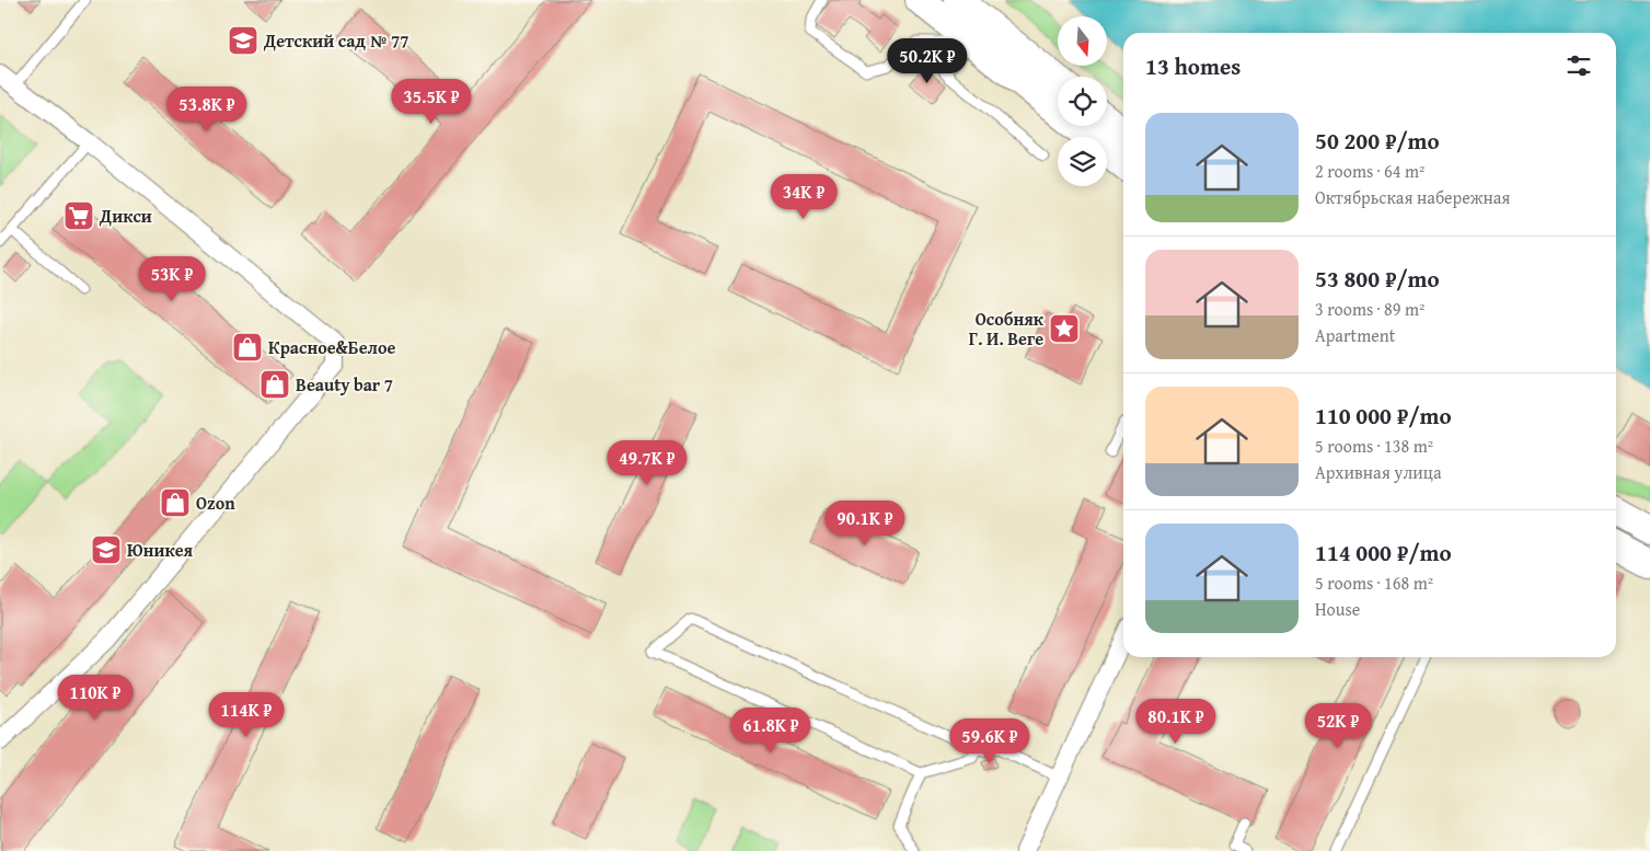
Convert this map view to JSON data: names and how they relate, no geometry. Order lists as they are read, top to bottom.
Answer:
{
  "places": {
    "school or university": ["Детский сад № 77", "Юникея"],
    "supermarket": ["Дикси"],
    "place": ["Особняк Г. И. Веге"],
    "shop": ["Красное&Белое", "Beauty bar 7", "Ozon"]
  },
  "north": "bottom",
  "page": {
    "heading": "13 homes",
    "price": [
      "50.2K ₽",
      "35.5K ₽",
      "53.8K ₽",
      "34K ₽",
      "53K ₽",
      "49.7K ₽",
      "90.1K ₽",
      "110K ₽",
      "114K ₽",
      "80.1K ₽",
      "52K ₽",
      "61.8K ₽",
      "59.6K ₽"
    ],
    "list": [
      {
        "name": "50 200 ₽/mo",
        "note": "2 rooms · 64 m² · Октябрьская набережная"
      },
      {
        "name": "53 800 ₽/mo",
        "note": "3 rooms · 89 m² · Apartment"
      },
      {
        "name": "110 000 ₽/mo",
        "note": "5 rooms · 138 m² · Архивная улица"
      },
      {
        "name": "114 000 ₽/mo",
        "note": "5 rooms · 168 m² · House"
      }
    ]
  }
}
